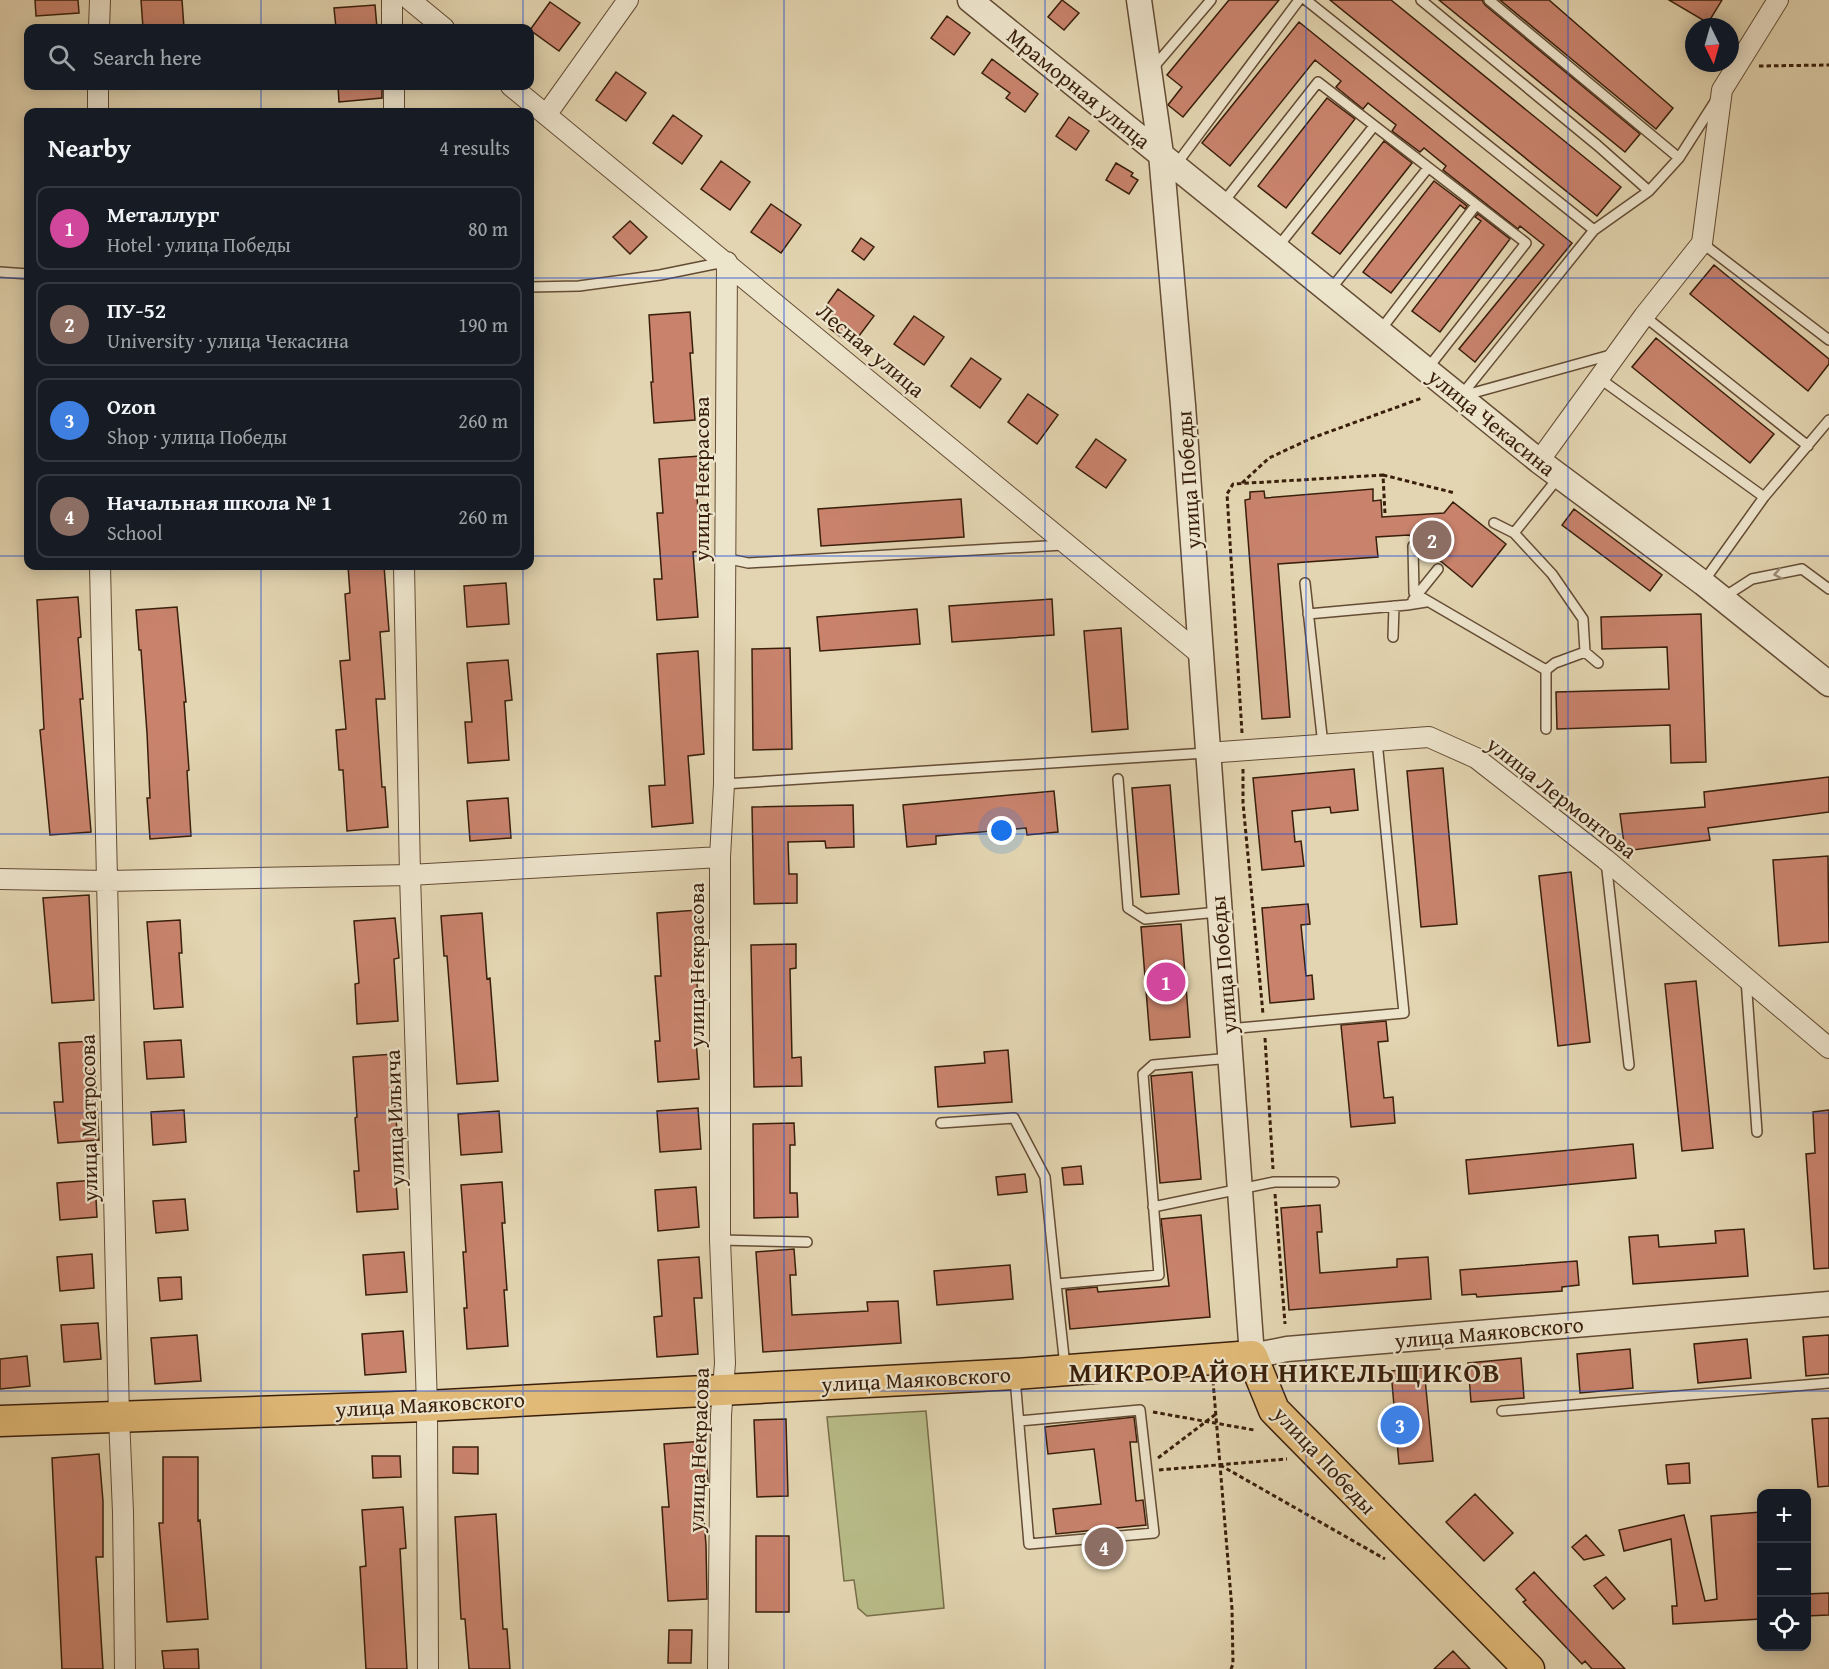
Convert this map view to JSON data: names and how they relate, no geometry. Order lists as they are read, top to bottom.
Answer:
{
  "streets": {
    "main road": ["улица Победы", "улица Маяковского"],
    "street": [
      "Мраморная улица",
      "Лесная улица",
      "улица Чекасина",
      "улица Некрасова",
      "улица Лермонтова",
      "улица Матросова",
      "улица Ильича"
    ]
  },
  "crossings": [
    ["Мраморная улица", "улица Чекасина"],
    ["Мраморная улица", "улица Победы"],
    ["Лесная улица", "улица Некрасова"],
    ["Лесная улица", "улица Победы"],
    ["улица Чекасина", "улица Победы"],
    ["улица Некрасова", "улица Маяковского"],
    ["улица Победы", "улица Лермонтова"],
    ["улица Победы", "улица Маяковского"],
    ["улица Матросова", "улица Маяковского"],
    ["улица Ильича", "улица Маяковского"]
  ],
  "districts": ["МИКРОРАЙОН НИКЕЛЬЩИКОВ"],
  "north": "bottom",
  "page": {
    "search": "Search here",
    "heading": ["Nearby", "4 results"],
    "list": [
      {
        "mark": "1",
        "name": "Металлург",
        "note": "Hotel · улица Победы",
        "value": "80 m"
      },
      {
        "mark": "2",
        "name": "ПУ-52",
        "note": "University · улица Чекасина",
        "value": "190 m"
      },
      {
        "mark": "3",
        "name": "Ozon",
        "note": "Shop · улица Победы",
        "value": "260 m"
      },
      {
        "mark": "4",
        "name": "Начальная школа № 1",
        "note": "School",
        "value": "260 m"
      }
    ],
    "pins": [
      "2",
      "1",
      "3",
      "4"
    ],
    "map_buttons": ["+", "−"]
  }
}
